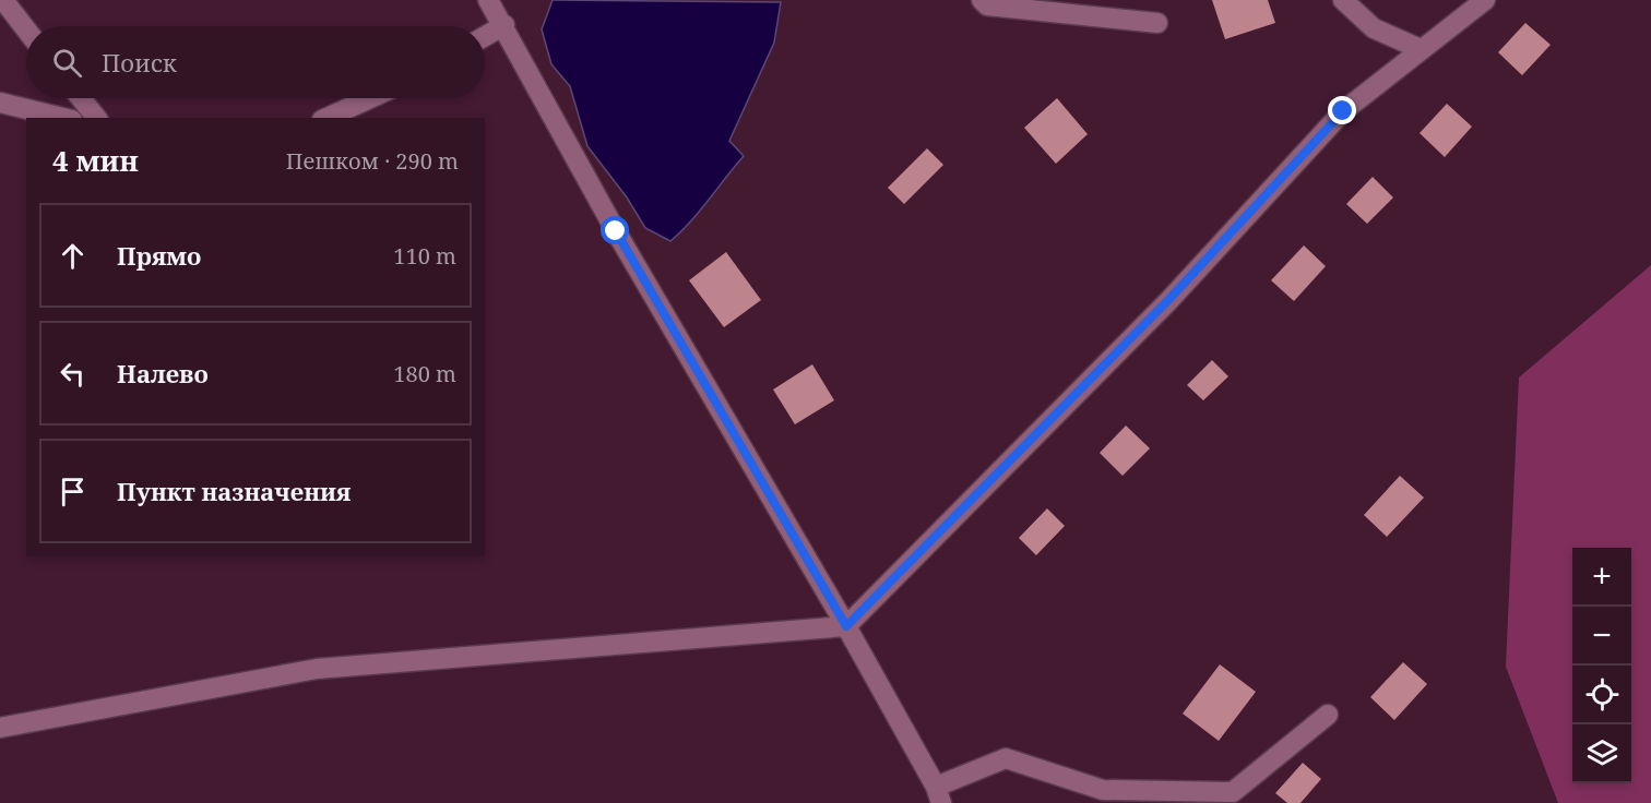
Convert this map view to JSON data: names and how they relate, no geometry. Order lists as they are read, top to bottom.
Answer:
{
  "page": {
    "search": "Поиск",
    "heading": ["4 мин", "Пешком · 290 m"],
    "list": [
      ["Прямо", "110 m"],
      ["Налево", "180 m"],
      "Пункт назначения"
    ],
    "map_buttons": ["+", "−"]
  }
}
